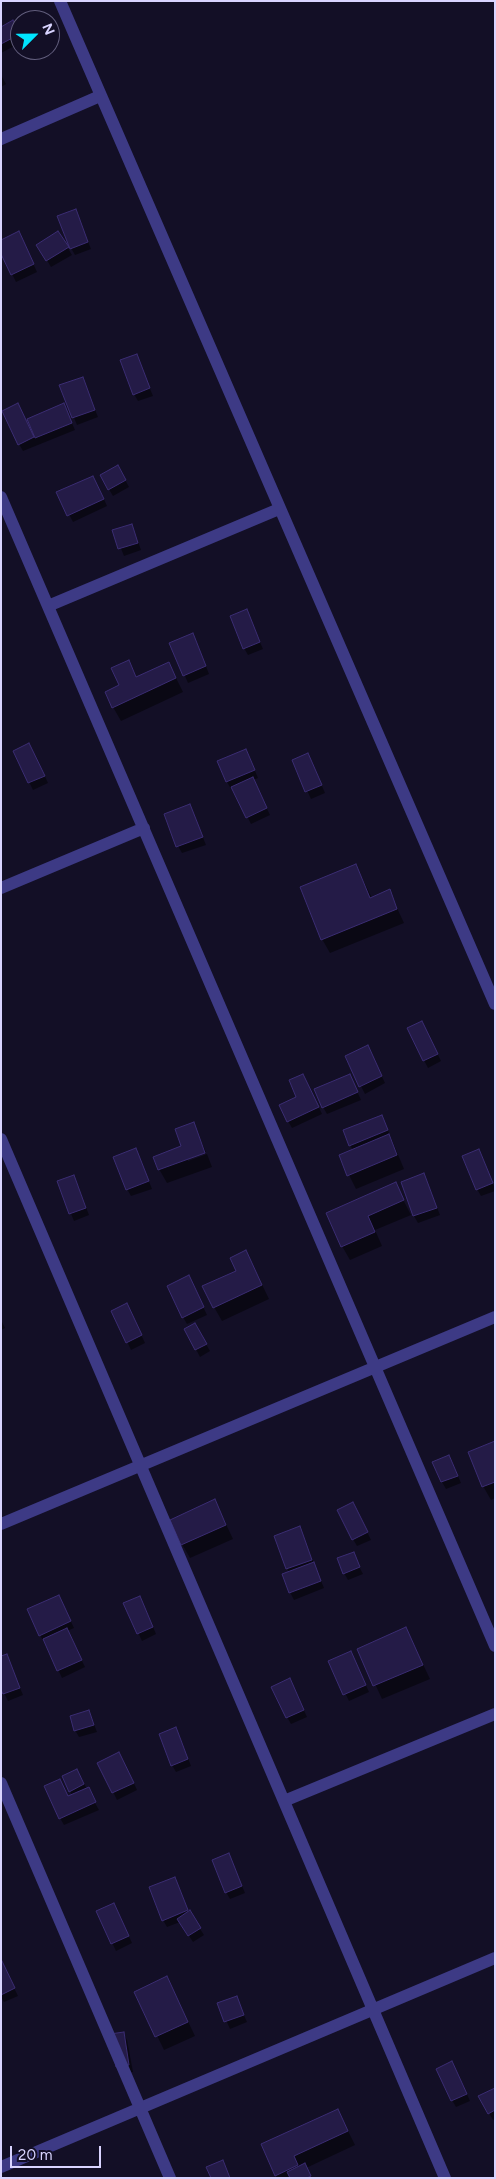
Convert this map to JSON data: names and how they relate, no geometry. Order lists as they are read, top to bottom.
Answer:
{
  "scale_bar": "20 m",
  "north": "top right"
}
